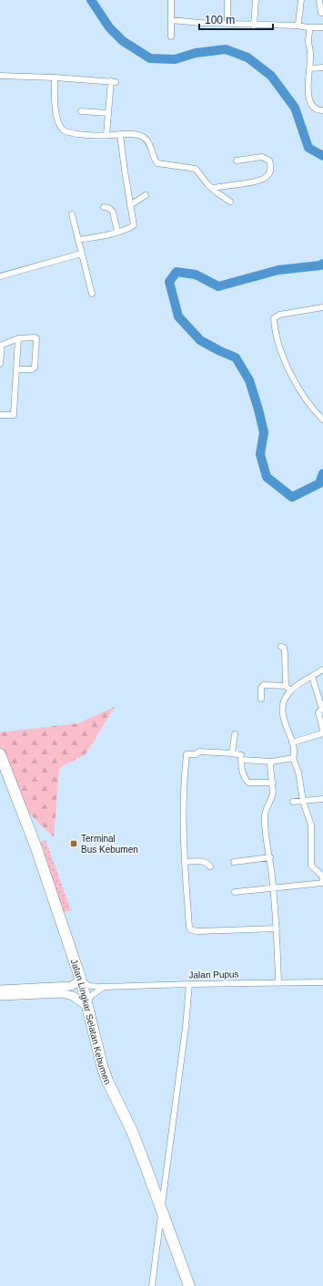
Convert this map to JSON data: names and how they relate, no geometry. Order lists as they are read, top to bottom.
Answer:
{
  "streets": {
    "highway": ["Jalan Lingkar Selatan Kebumen"],
    "street": ["Jalan Pupus"]
  },
  "crossings": [
    ["Jalan Pupus", "Jalan Lingkar Selatan Kebumen"]
  ],
  "places": {
    "transit": ["Terminal Bus Kebumen"]
  },
  "scale_bar": "100 m"
}
